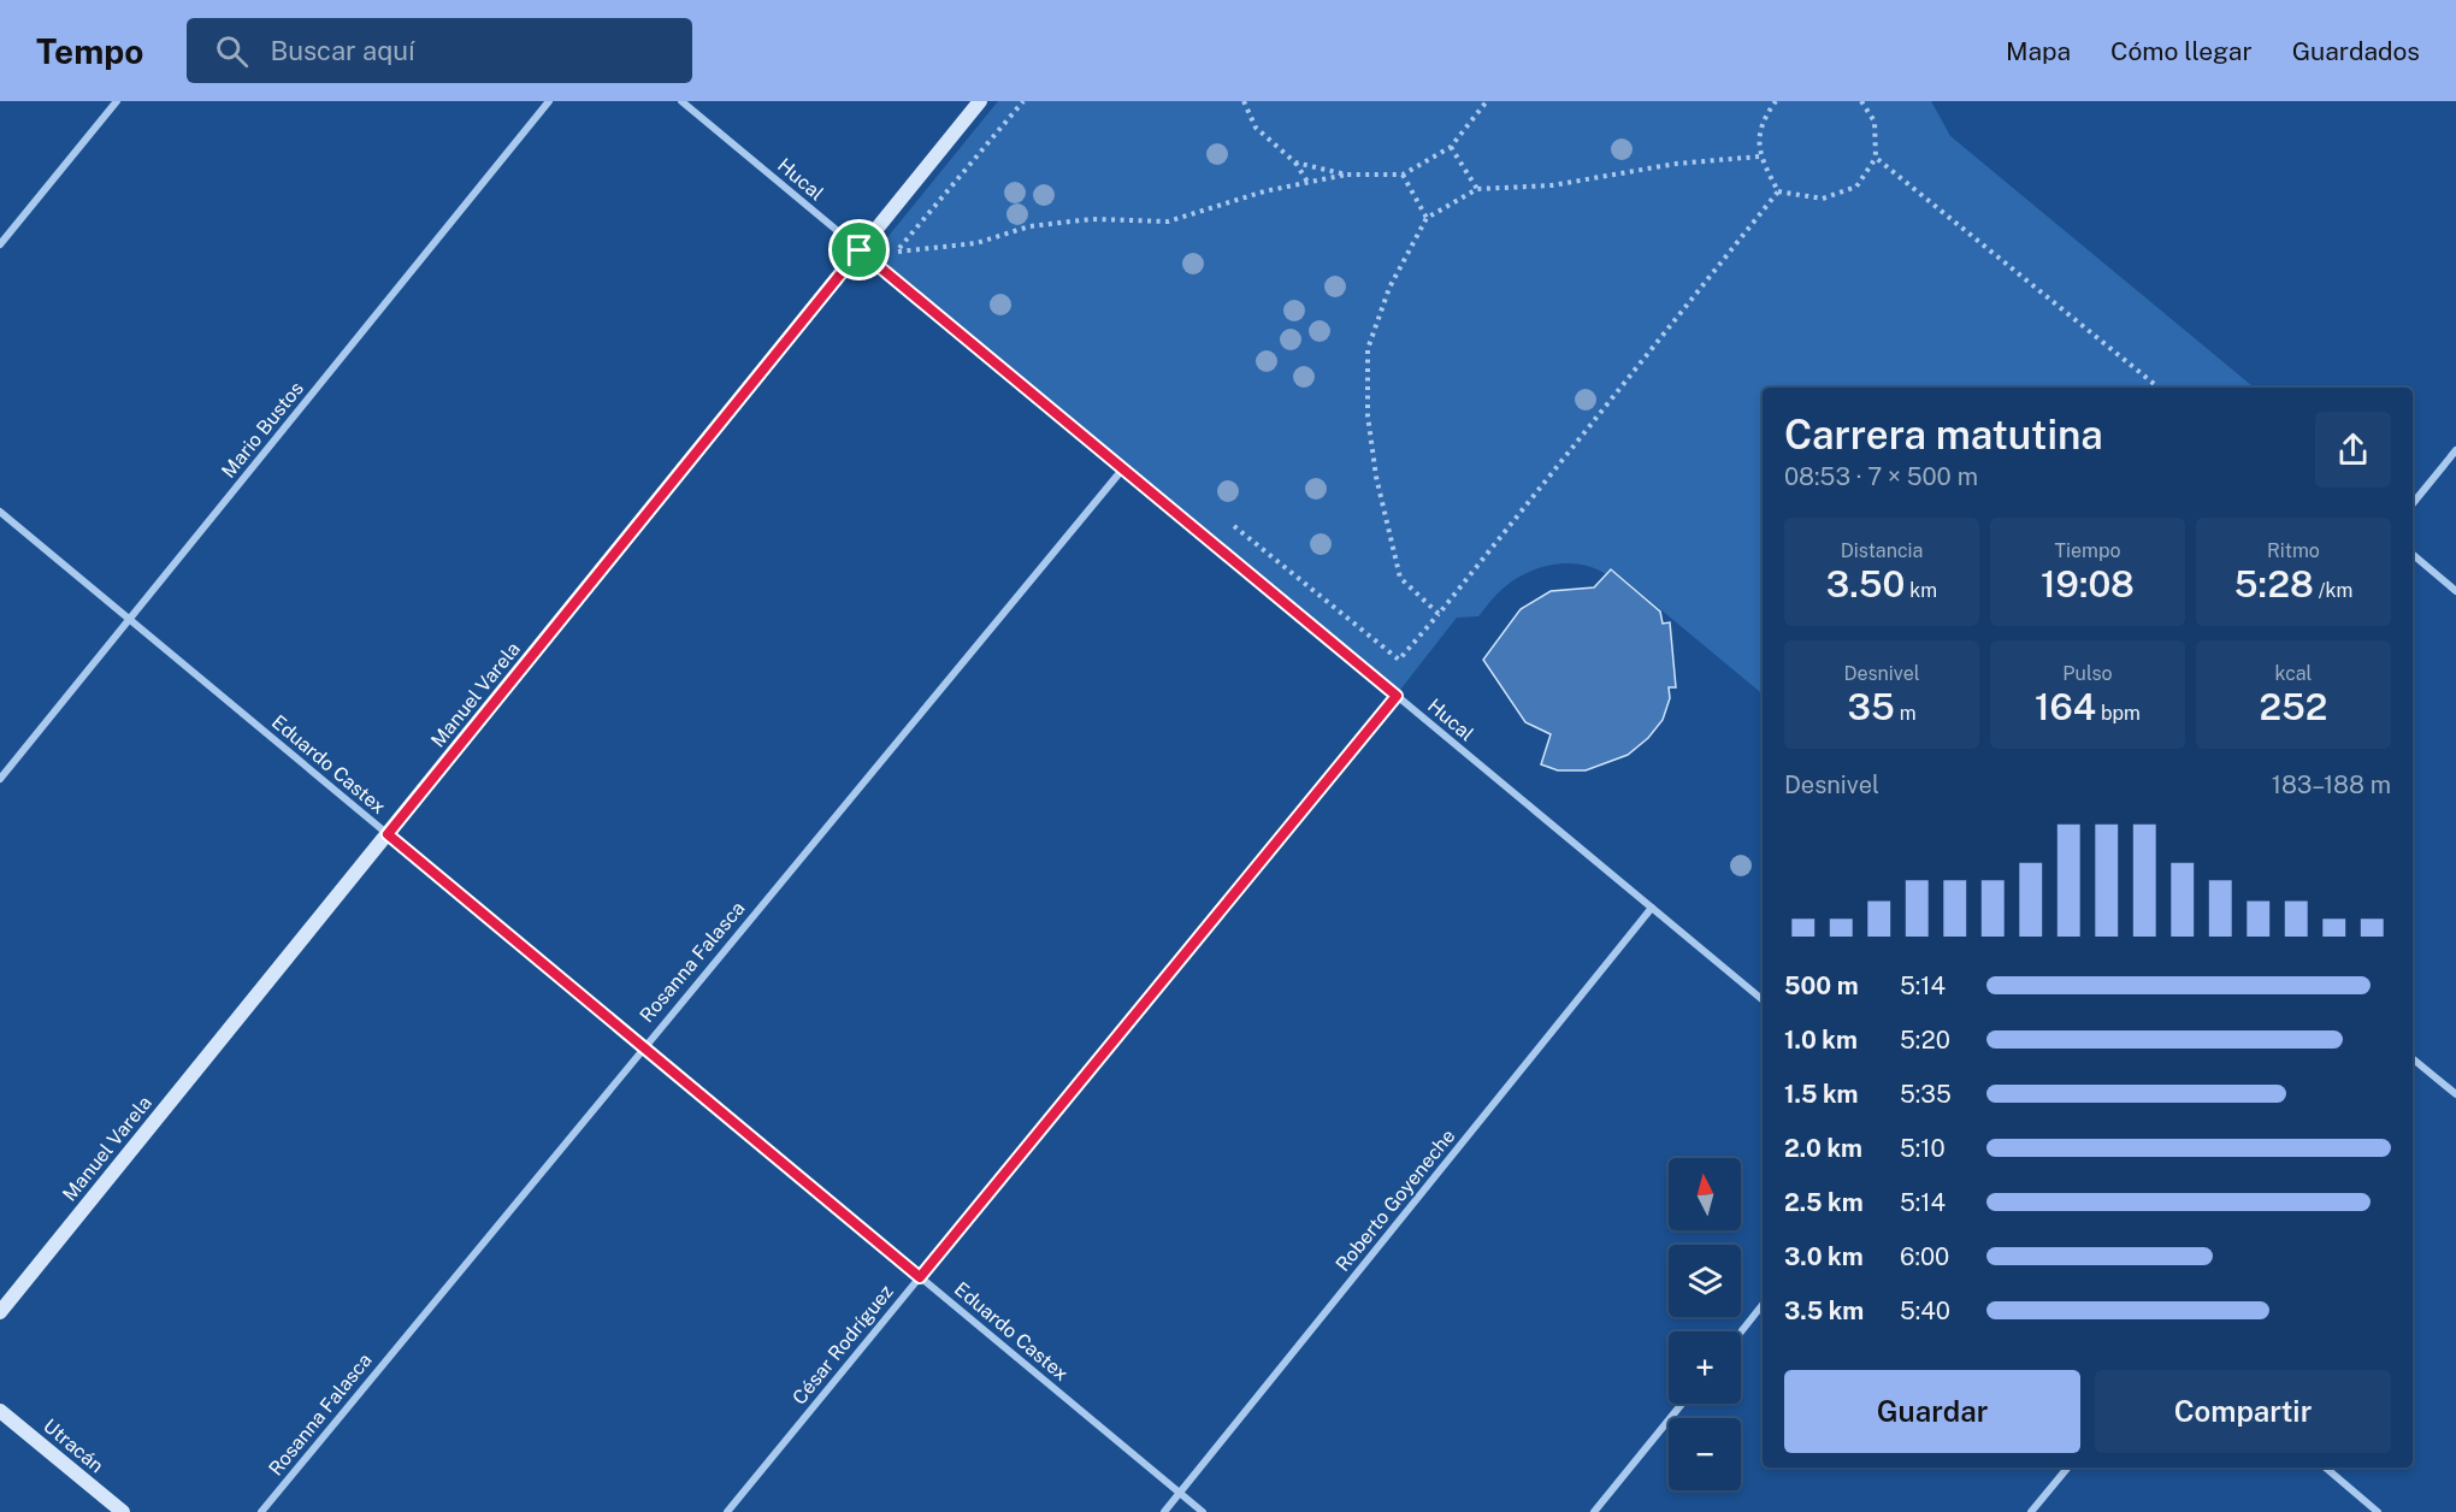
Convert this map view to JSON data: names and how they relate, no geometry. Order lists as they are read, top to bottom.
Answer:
{
  "streets": {
    "street": [
      "Hucal",
      "Mario Bustos",
      "Manuel Varela",
      "Eduardo Castex",
      "Rosanna Falasca",
      "Roberto Goyeneche",
      "César Rodríguez",
      "Utracán"
    ]
  },
  "crossings": [
    ["Hucal", "Manuel Varela"],
    ["Hucal", "Rosanna Falasca"],
    ["Hucal", "Roberto Goyeneche"],
    ["Hucal", "César Rodríguez"],
    ["Mario Bustos", "Eduardo Castex"],
    ["Manuel Varela", "Eduardo Castex"],
    ["Eduardo Castex", "Rosanna Falasca"],
    ["Eduardo Castex", "Roberto Goyeneche"],
    ["Eduardo Castex", "César Rodríguez"]
  ],
  "north": "top",
  "page": {
    "header": "Tempo",
    "search": "Buscar aquí",
    "nav": ["Mapa", "Cómo llegar", "Guardados"],
    "heading": ["Carrera matutina", "08:53 · 7 × 500 m"],
    "stats": [
      ["Distancia", "3.50 km"],
      ["Tiempo", "19:08"],
      ["Ritmo", "5:28 /km"],
      ["Desnivel", "35 m"],
      ["Pulso", "164 bpm"],
      ["kcal", "252"]
    ],
    "chart": ["Desnivel", "183–188 m"],
    "list": [
      {
        "name": "500 m",
        "note": "5:14"
      },
      {
        "name": "1.0 km",
        "note": "5:20"
      },
      {
        "name": "1.5 km",
        "note": "5:35"
      },
      {
        "name": "2.0 km",
        "note": "5:10"
      },
      {
        "name": "2.5 km",
        "note": "5:14"
      },
      {
        "name": "3.0 km",
        "note": "6:00"
      },
      {
        "name": "3.5 km",
        "note": "5:40"
      }
    ],
    "map_buttons": ["+", "−"],
    "buttons": ["Guardar", "Compartir"]
  }
}
